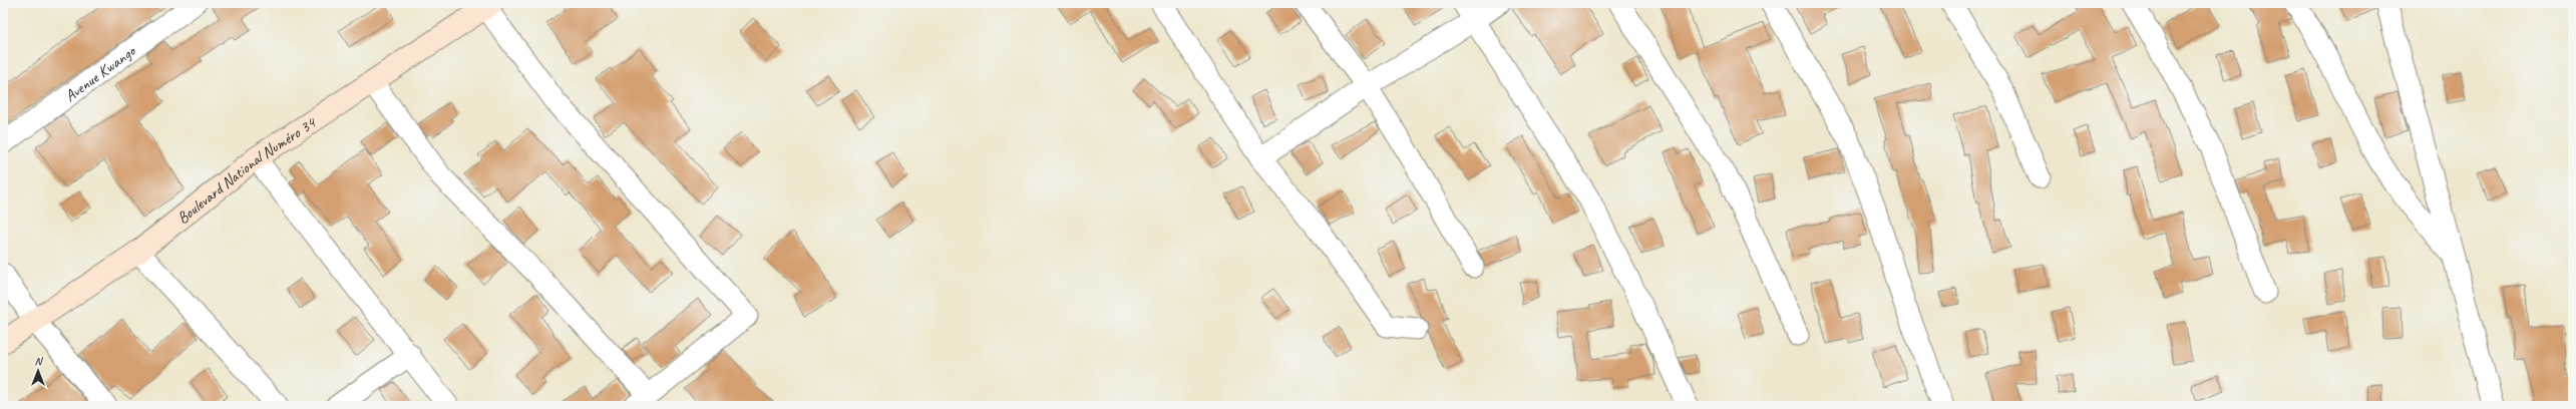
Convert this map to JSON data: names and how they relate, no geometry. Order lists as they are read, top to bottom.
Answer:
{
  "streets": {
    "main road": ["Boulevard National Numéro 34"],
    "street": ["Avenue Kwango"]
  },
  "north": "top"
}
